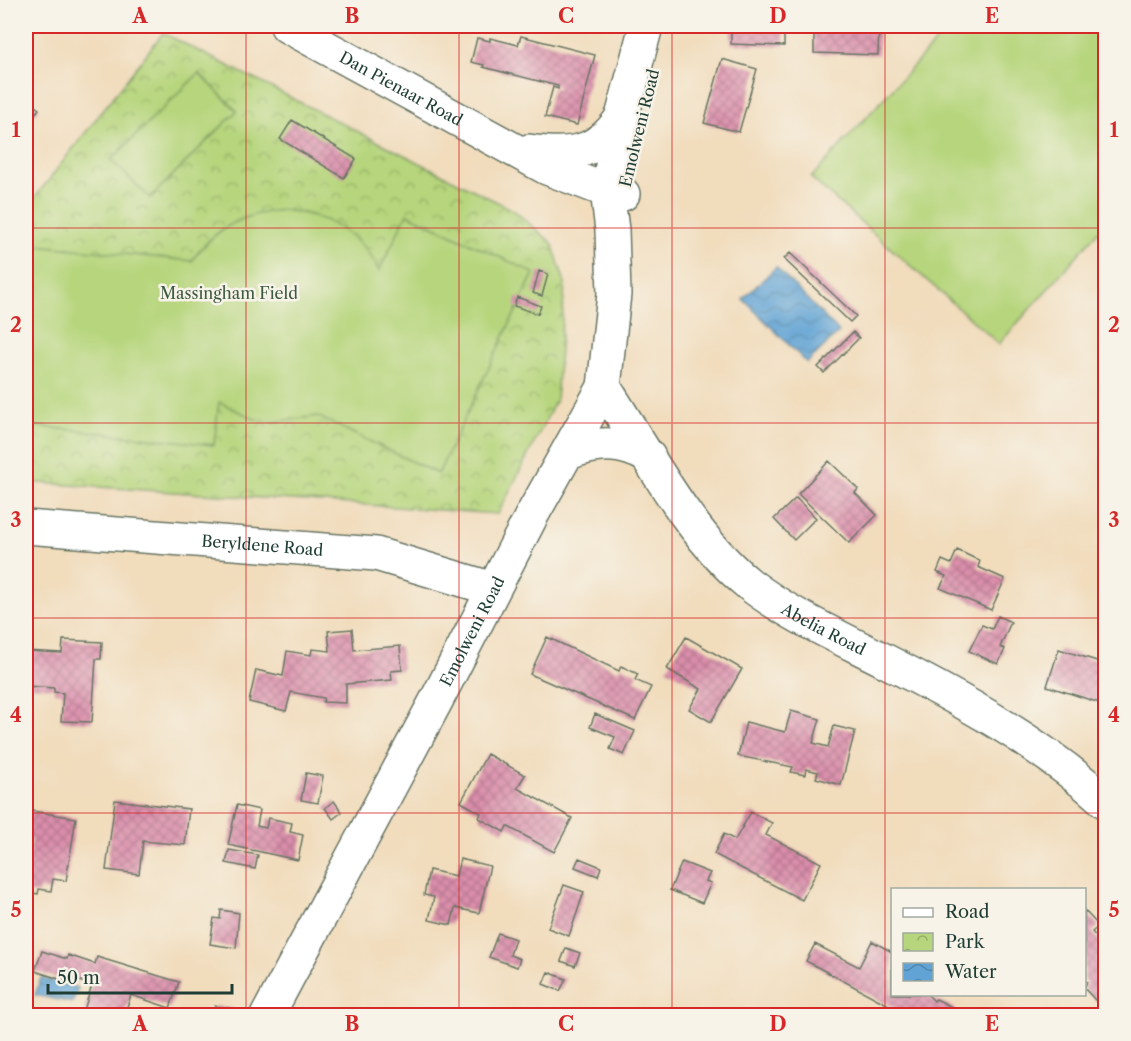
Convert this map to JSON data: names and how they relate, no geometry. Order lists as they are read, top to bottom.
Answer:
{
  "streets": {
    "street": [
      "Dan Pienaar Road",
      "Emolweni Road",
      "Beryldene Road",
      "Abelia Road"
    ]
  },
  "crossings": [
    ["Dan Pienaar Road", "Emolweni Road"],
    ["Emolweni Road", "Beryldene Road"],
    ["Emolweni Road", "Abelia Road"]
  ],
  "parks": ["Massingham Field"],
  "legend": ["Road", "Park", "Water"],
  "scale_bar": "50 m",
  "grid": {
    "columns": [
      "A",
      "B",
      "C",
      "D",
      "E"
    ],
    "rows": [
      "1",
      "2",
      "3",
      "4",
      "5"
    ]
  }
}
